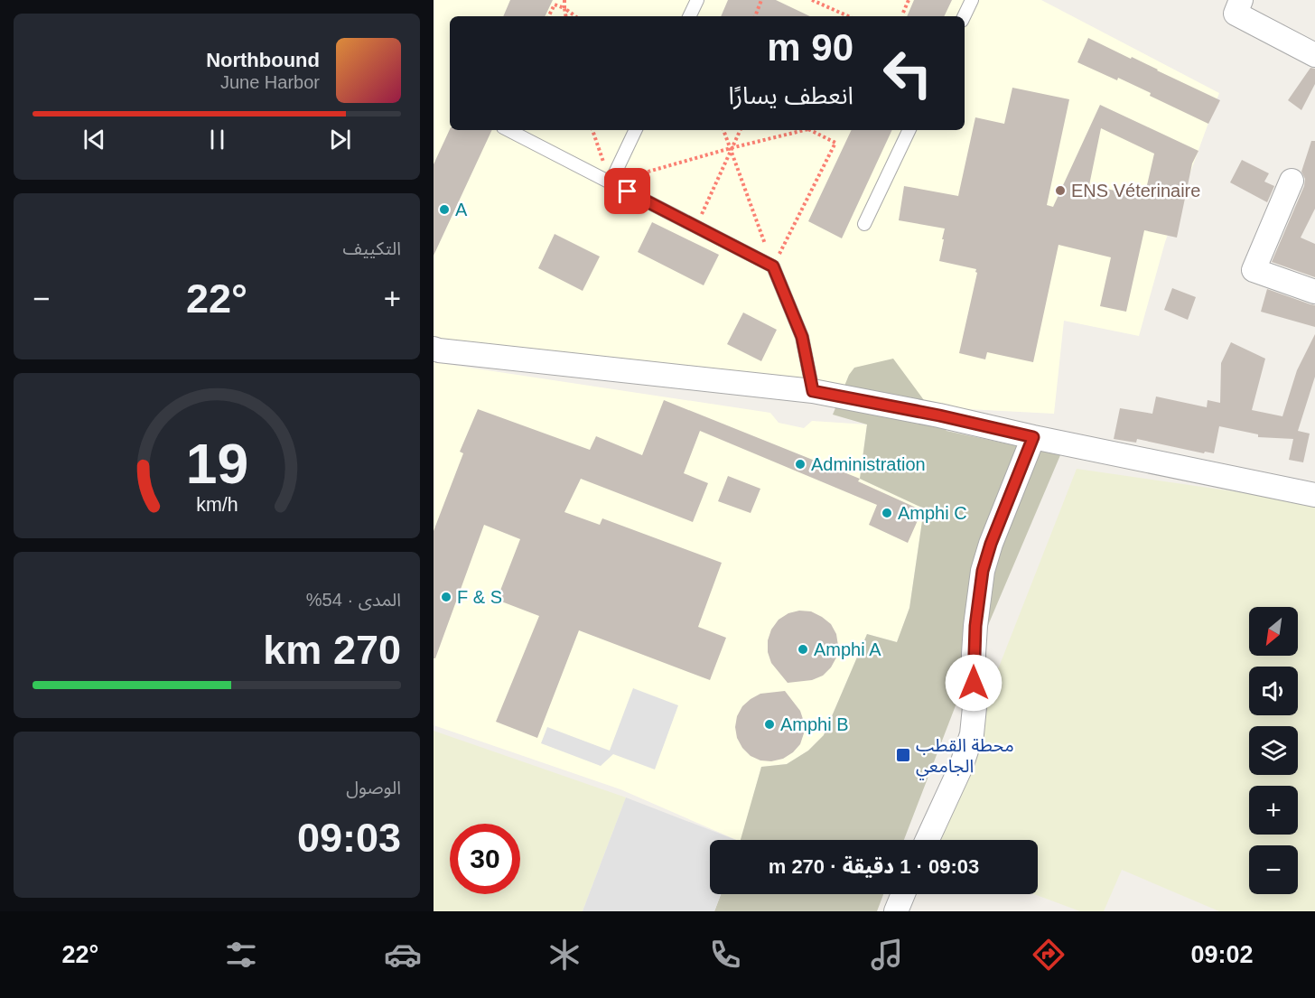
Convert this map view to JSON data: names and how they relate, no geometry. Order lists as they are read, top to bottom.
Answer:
{
  "places": {
    "other": [
      "ENS Véterinaire",
      "A",
      "Administration",
      "Amphi C",
      "F & S",
      "Amphi A",
      "Amphi B"
    ],
    "transit": ["محطة القطب الجامعي"]
  },
  "north": "bottom left",
  "page": {
    "turn": ["90 m", "انعطف يسارًا"],
    "song": ["Northbound", "June Harbor"],
    "tile": [
      "التكييف",
      ["المدى · 54%", "270 km"],
      ["الوصول", "09:03"]
    ],
    "heat": ["−", "22°", "+"],
    "map_buttons": ["+", "−"],
    "limit": "30",
    "trip": "09:03 · 1 دقيقة · 270 m",
    "tabs": ["09:02", "22°"],
    "gauge": ["19", "km/h"]
  }
}
